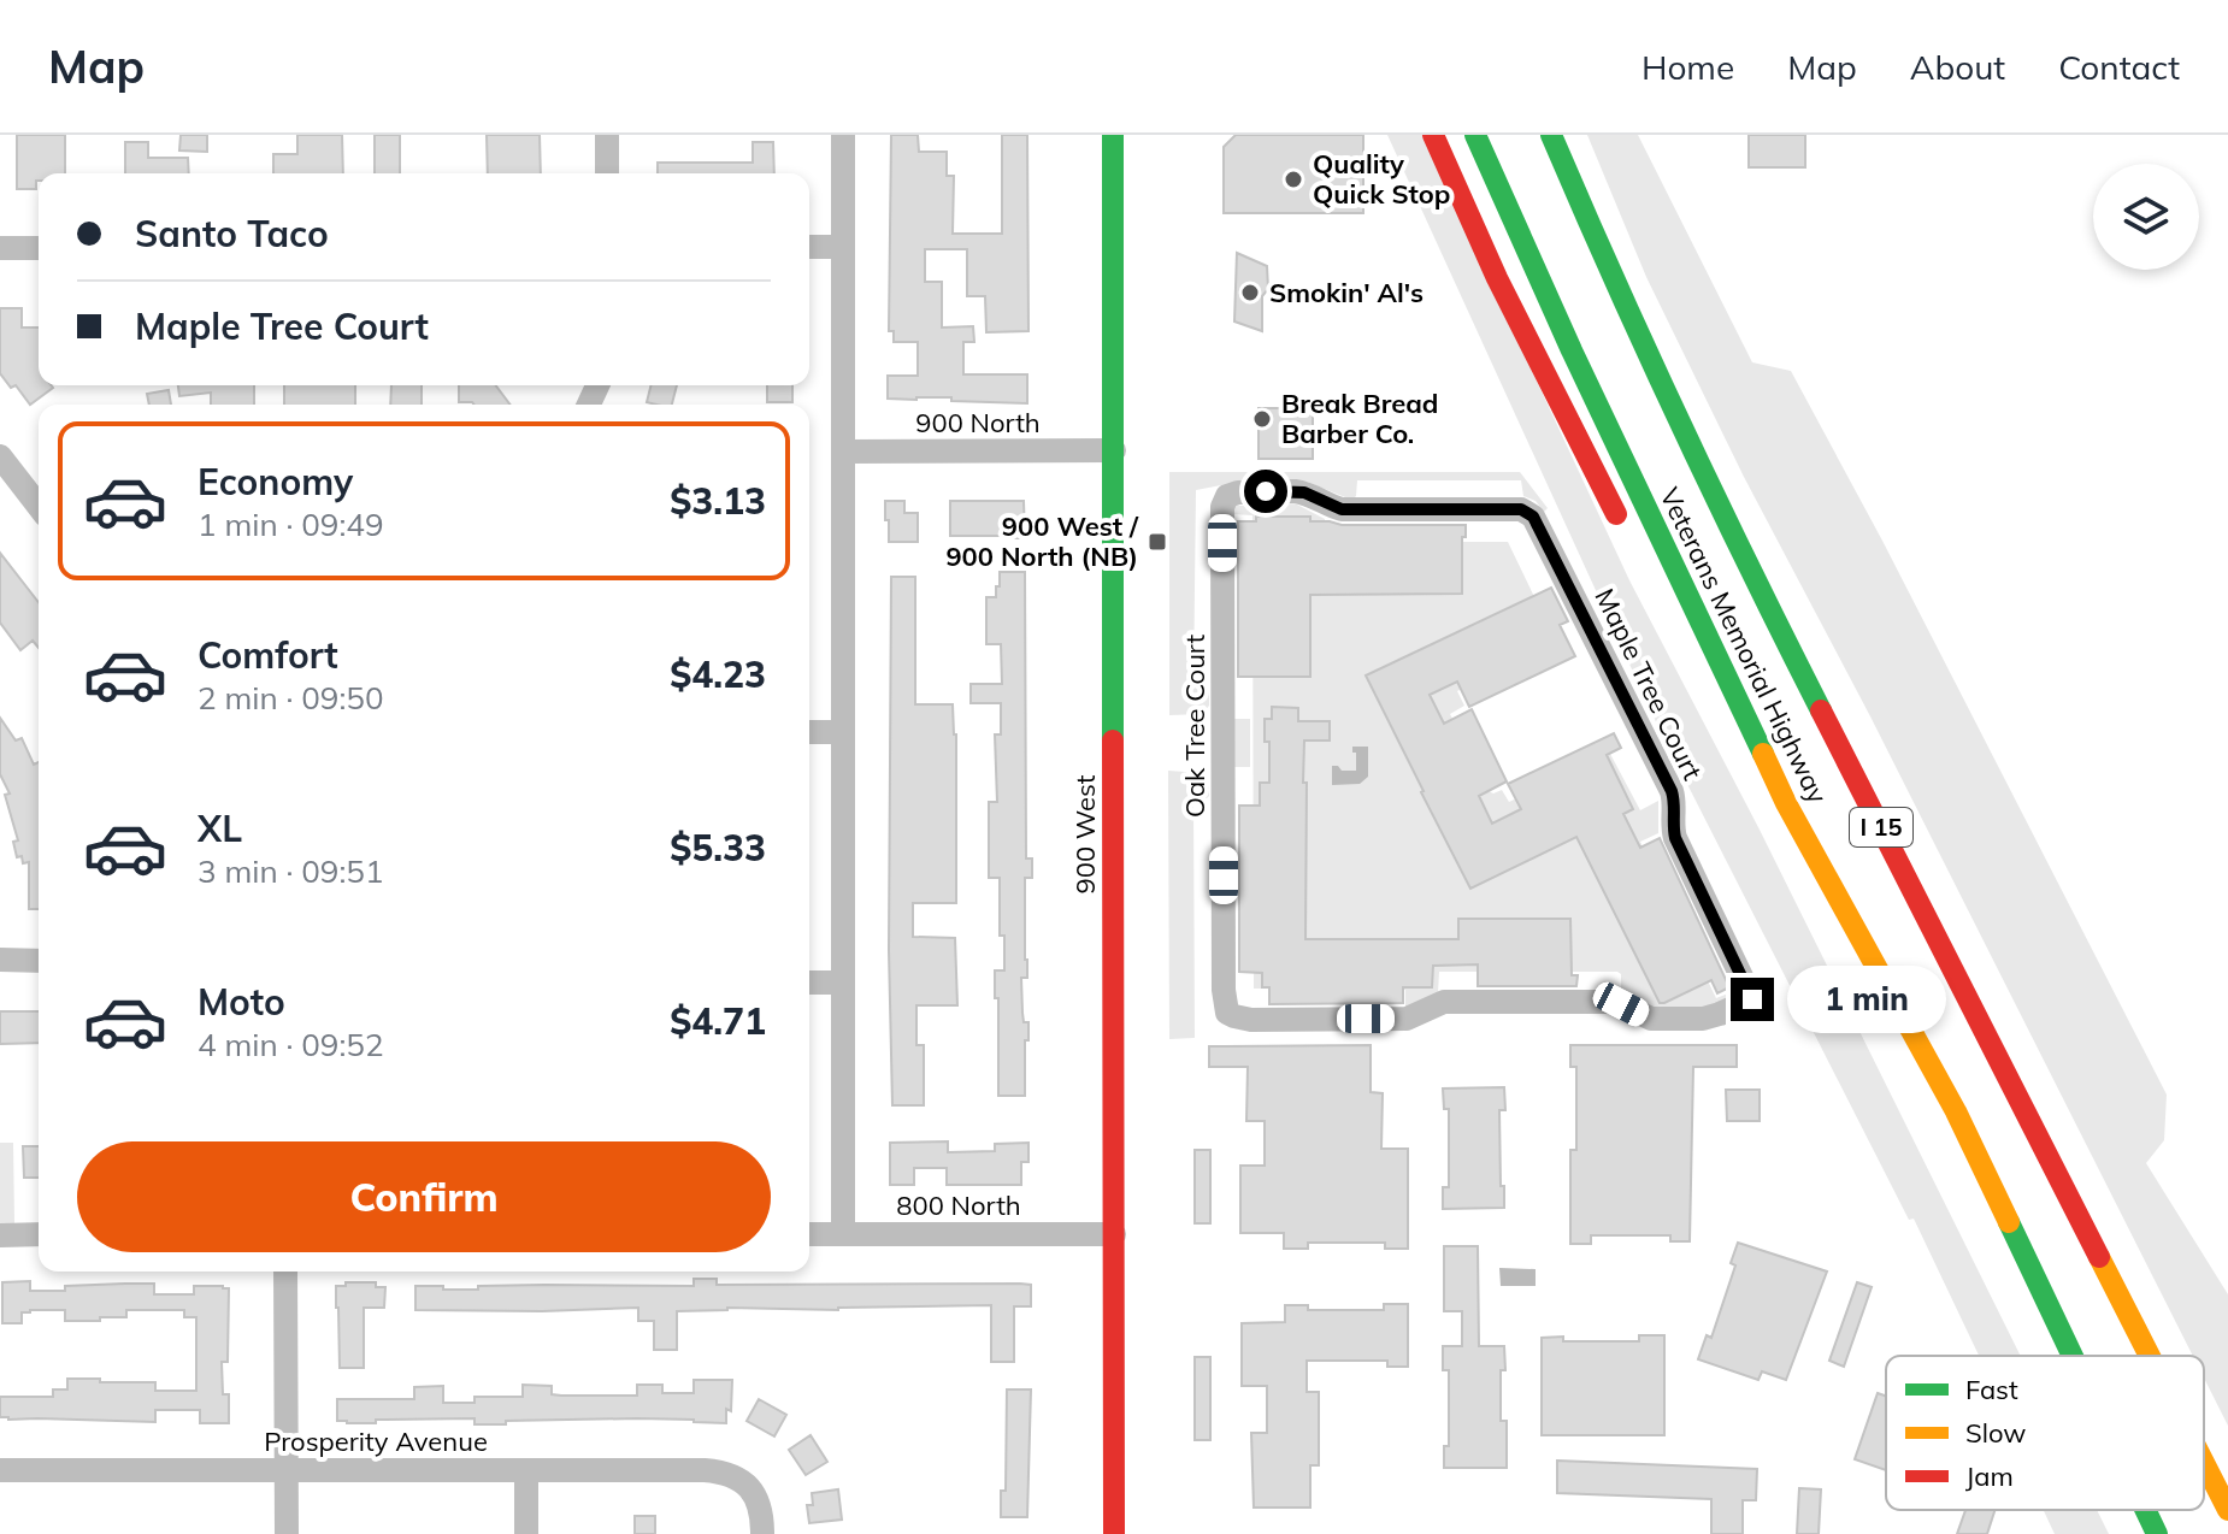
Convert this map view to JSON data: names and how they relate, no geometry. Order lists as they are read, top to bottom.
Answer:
{
  "streets": {
    "main road": ["Veterans Memorial Highway", "I 15", "900 West"],
    "street": [
      "900 North",
      "Maple Tree Court",
      "Oak Tree Court",
      "800 North",
      "Prosperity Avenue"
    ]
  },
  "crossings": [
    ["900 North", "900 West"],
    ["Maple Tree Court", "Oak Tree Court"],
    ["900 West", "800 North"]
  ],
  "places": {
    "other": ["Quality Quick Stop", "Smokin' Al's", "Break Bread Barber Co."],
    "transit": ["900 West / 900 North (NB)"]
  },
  "legend": ["Fast", "Slow", "Jam"],
  "page": {
    "header": "Map",
    "nav": [
      "Home",
      "Map",
      "About",
      "Contact"
    ],
    "banner": ["Santo Taco", "Maple Tree Court"],
    "list": [
      {
        "name": "Economy",
        "note": "1 min · 09:49",
        "value": "$3.13"
      },
      {
        "name": "Comfort",
        "note": "2 min · 09:50",
        "value": "$4.23"
      },
      {
        "name": "XL",
        "note": "3 min · 09:51",
        "value": "$5.33"
      },
      {
        "name": "Moto",
        "note": "4 min · 09:52",
        "value": "$4.71"
      }
    ],
    "bubble": "1 min",
    "buttons": "Confirm"
  }
}
